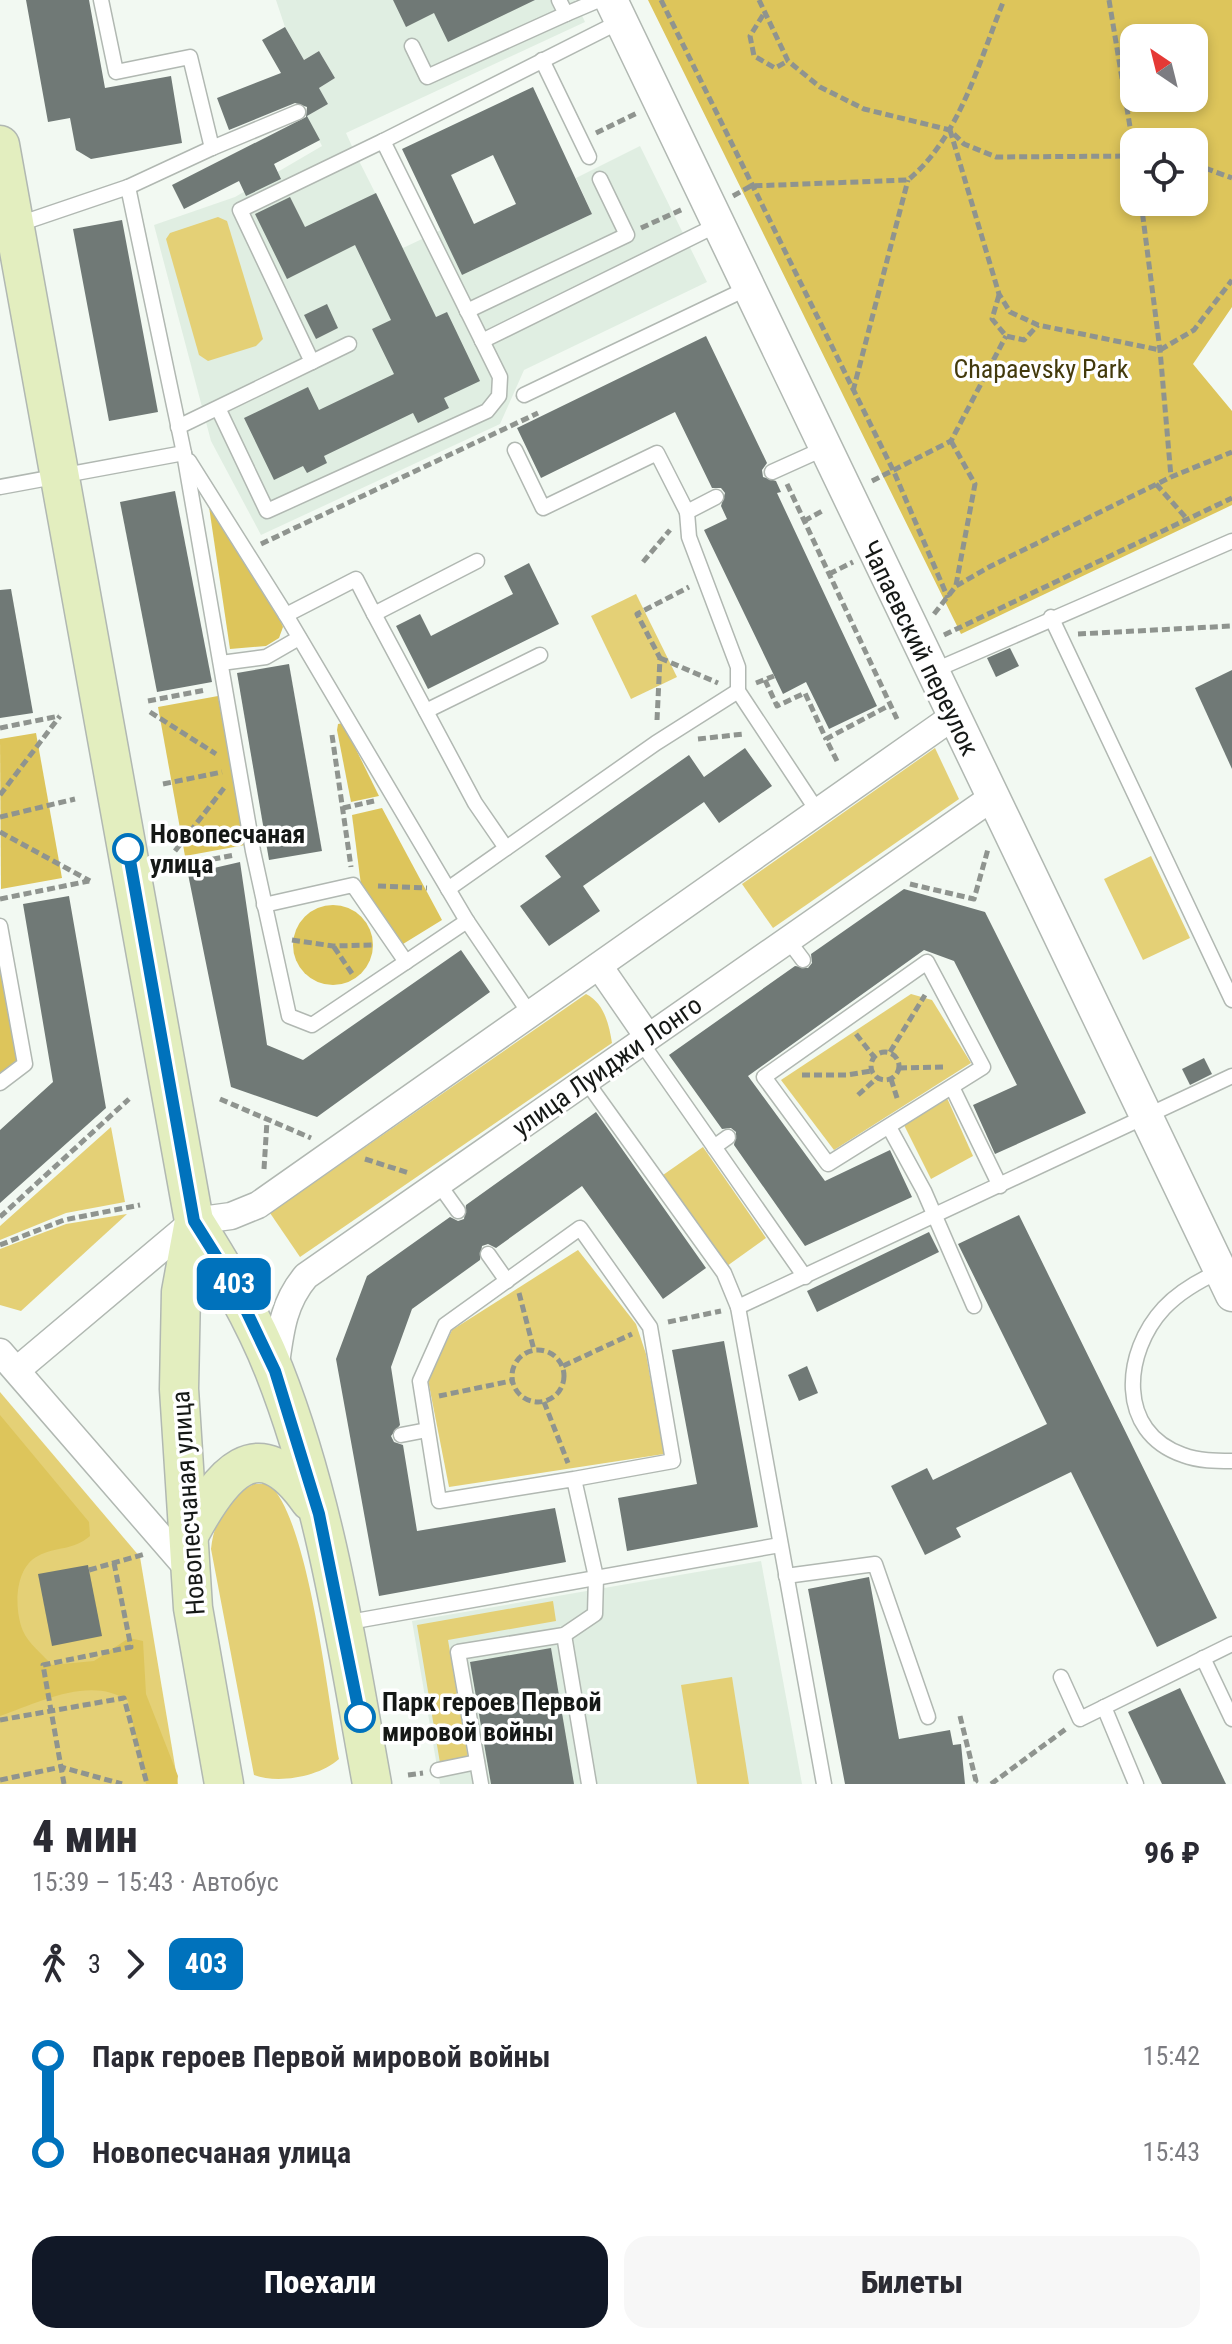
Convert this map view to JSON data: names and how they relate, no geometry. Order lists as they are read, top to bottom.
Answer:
{
  "streets": {
    "main road": ["Новопесчаная улица"],
    "street": ["Чапаевский переулок", "улица Луиджи Лонго"]
  },
  "crossings": [
    ["Чапаевский переулок", "улица Луиджи Лонго"],
    ["улица Луиджи Лонго", "Новопесчаная улица"]
  ],
  "parks": ["Chapaevsky Park"],
  "places": ["Новопесчаная улица", "Парк героев Первой мировой войны"],
  "lines": ["bus line 403"],
  "north": "top left",
  "page": {
    "on_map": "403",
    "heading": ["4 мин", "15:39 – 15:43 · Автобус", "96 ₽"],
    "legs": ["3", "403"],
    "list": [
      {
        "name": "Парк героев Первой мировой войны",
        "value": "15:42"
      },
      {
        "name": "Новопесчаная улица",
        "value": "15:43"
      }
    ],
    "buttons": ["Поехали", "Билеты"]
  }
}
